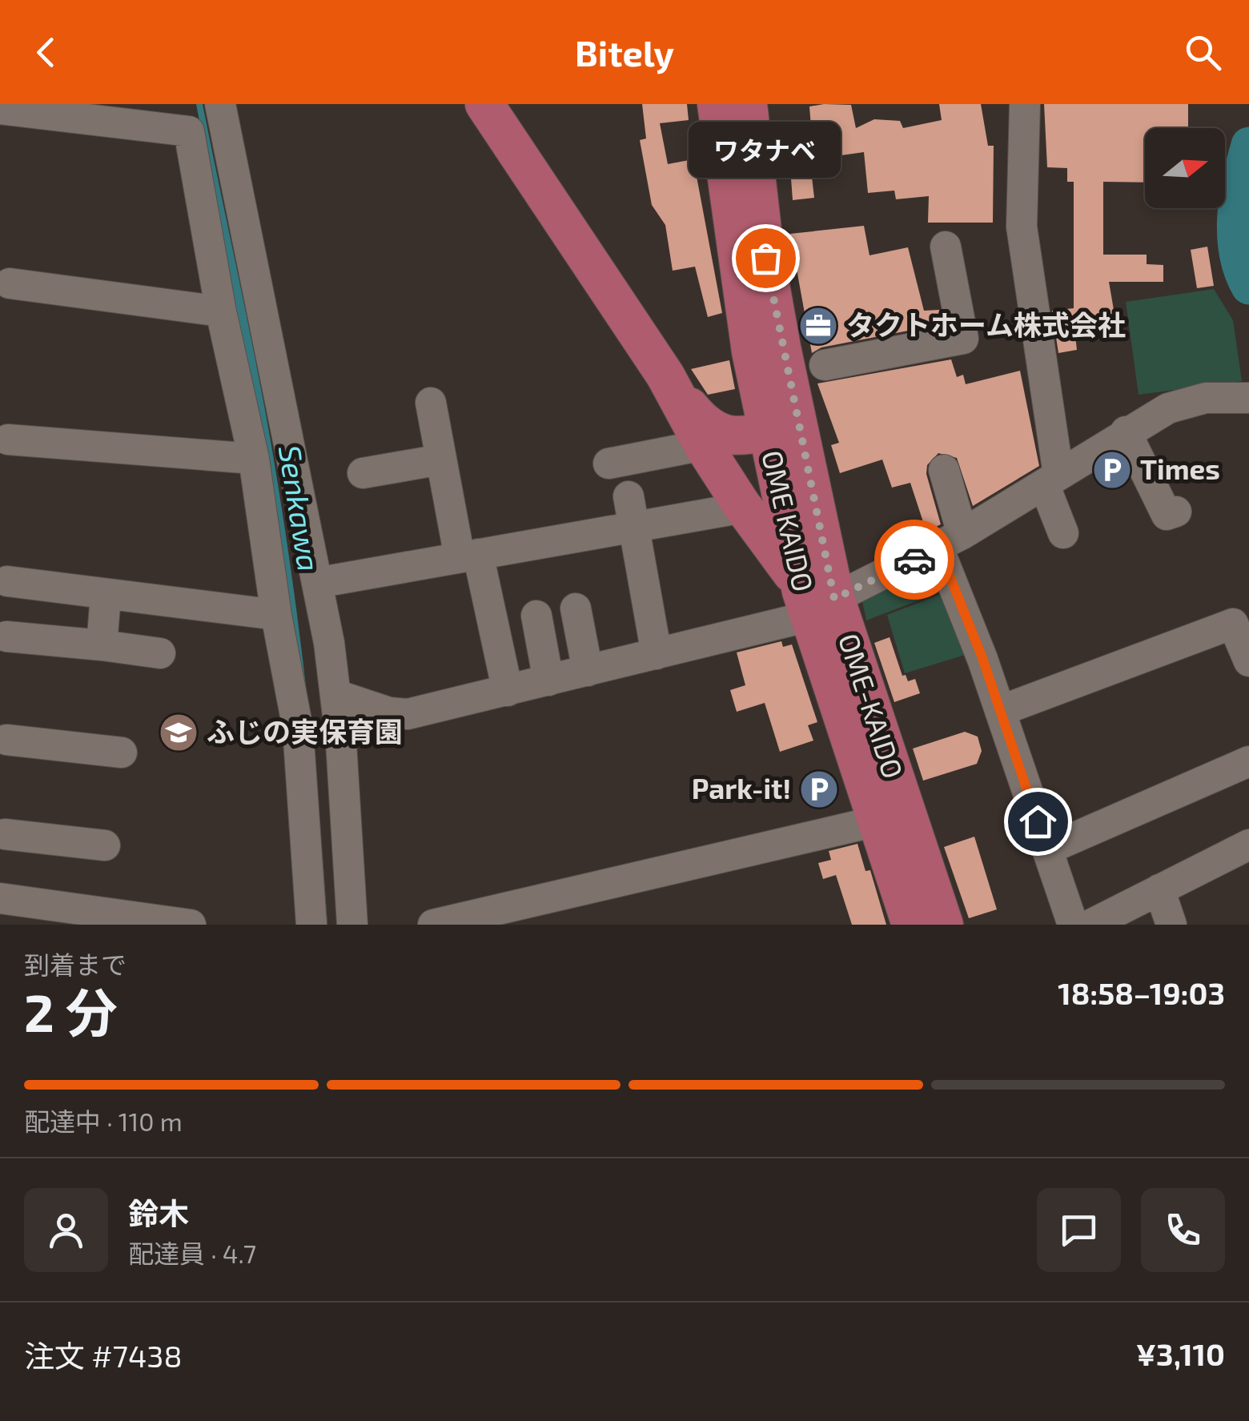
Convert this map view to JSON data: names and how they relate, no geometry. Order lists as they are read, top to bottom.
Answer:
{
  "streets": {
    "main road": ["OME KAIDO", "OME-KAIDO"]
  },
  "crossings": [
    ["OME KAIDO", "OME-KAIDO"]
  ],
  "water": ["Senkawa"],
  "places": {
    "other": ["ワタナベ"],
    "office": ["タクトホーム株式会社"],
    "parking": ["Times", "Park-it!"],
    "school or university": ["ふじの実保育園"]
  },
  "north": "right",
  "page": {
    "header": "Bitely",
    "bubble": "ワタナベ",
    "heading": ["2 分", "到着まで", "18:58–19:03"],
    "panel": [
      "鈴木",
      "配達員 · 4.7",
      "注文 #7438",
      "¥3,110"
    ],
    "bar": "配達中 · 110 m"
  }
}
